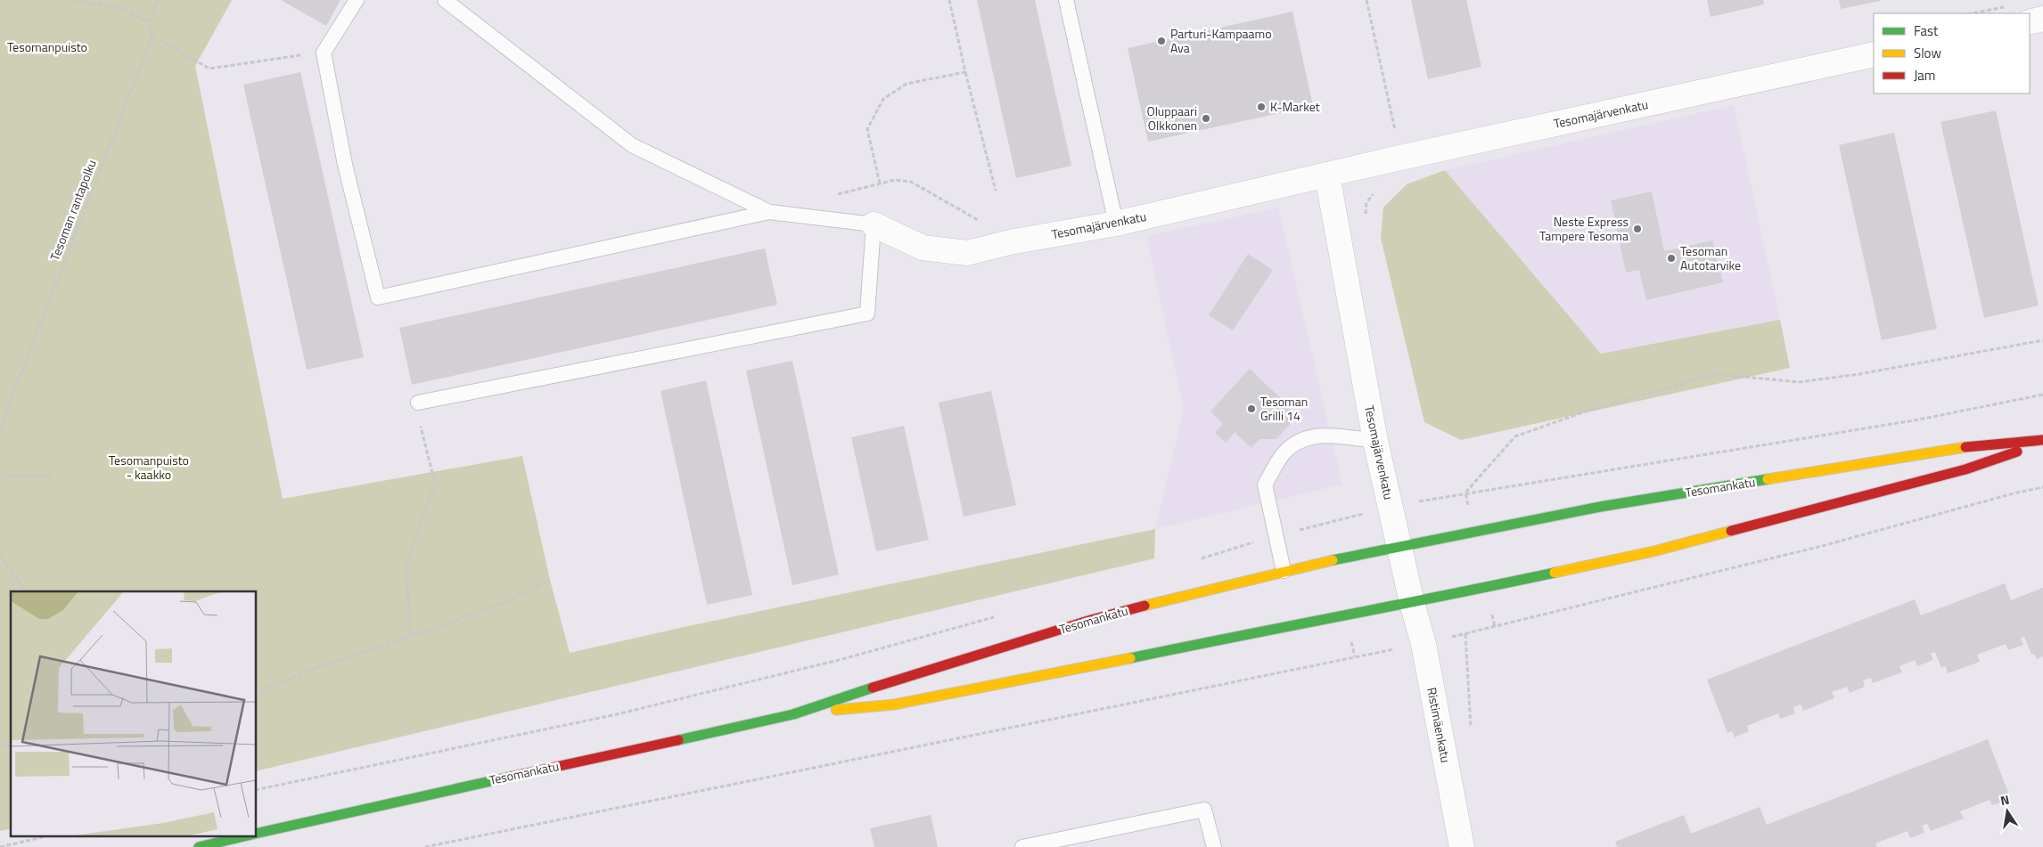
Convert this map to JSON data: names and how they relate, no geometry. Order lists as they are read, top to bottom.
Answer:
{
  "streets": {
    "main road": ["Tesomankatu"],
    "street": ["Tesomajärvenkatu", "Ristimäenkatu"],
    "path": ["Tesoman rantapolku"]
  },
  "crossings": [
    ["Tesomajärvenkatu", "Tesomankatu"],
    ["Tesomankatu", "Ristimäenkatu"]
  ],
  "parks": ["Tesomanpuisto", "Tesomanpuisto - kaakko"],
  "places": [
    "Parturi-Kampaamo Ava",
    "K-Market",
    "Oluppaari Olkkonen",
    "Neste Express Tampere Tesoma",
    "Tesoman Autotarvike",
    "Tesoman Grilli 14"
  ],
  "legend": ["Fast", "Slow", "Jam"],
  "north": "top"
}
